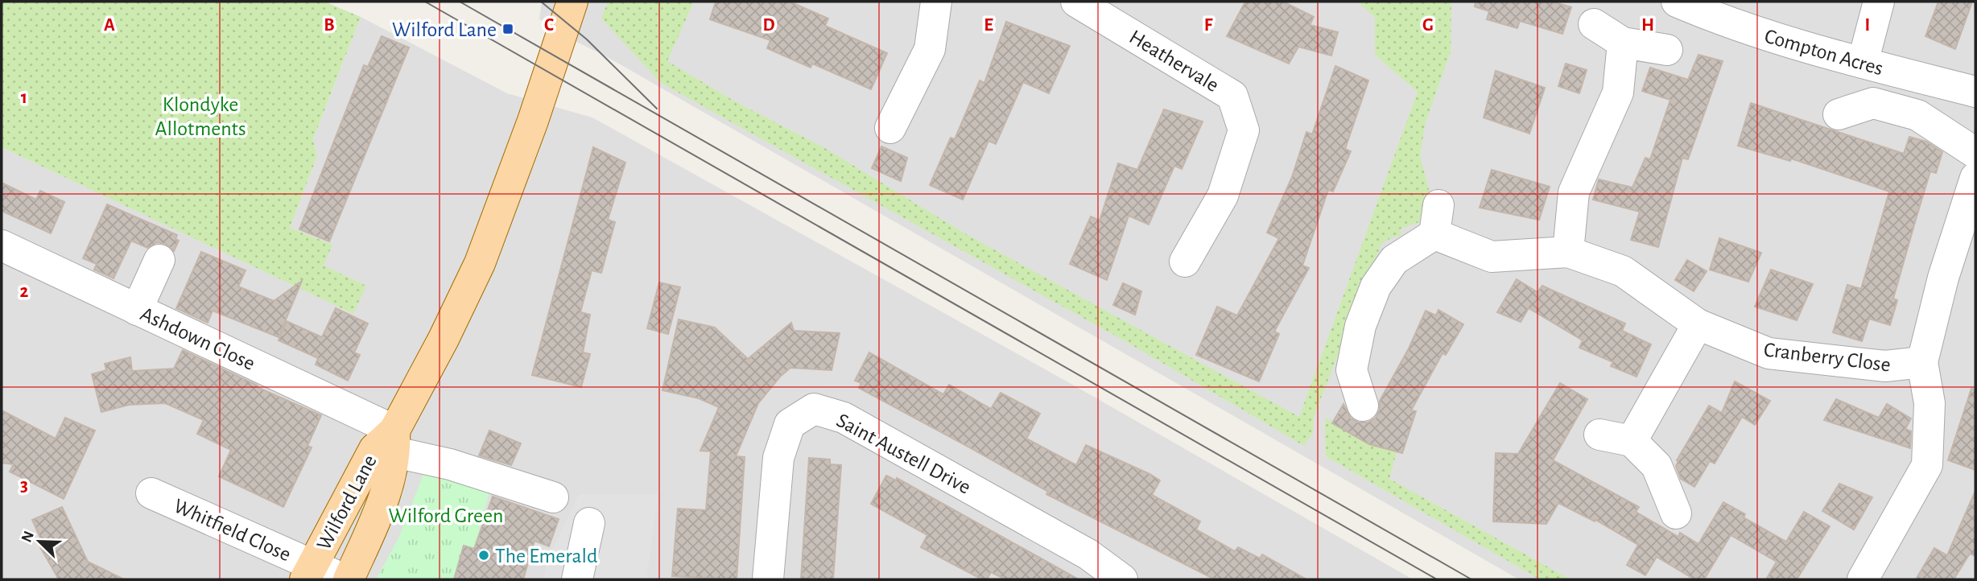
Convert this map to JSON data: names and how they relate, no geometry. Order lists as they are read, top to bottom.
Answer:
{
  "streets": {
    "main road": ["Wilford Lane"],
    "street": [
      "Compton Acres",
      "Heathervale",
      "Ashdown Close",
      "Cranberry Close",
      "Saint Austell Drive",
      "Whitfield Close"
    ]
  },
  "crossings": [
    ["Ashdown Close", "Wilford Lane"],
    ["Wilford Lane", "Whitfield Close"]
  ],
  "parks": ["Klondyke Allotments", "Wilford Green"],
  "places": {
    "transit": ["Wilford Lane"],
    "other": ["The Emerald"]
  },
  "north": "top left",
  "grid": {
    "columns": [
      "A",
      "B",
      "C",
      "D",
      "E",
      "F",
      "G",
      "H",
      "I"
    ],
    "rows": ["1", "2", "3"]
  }
}
